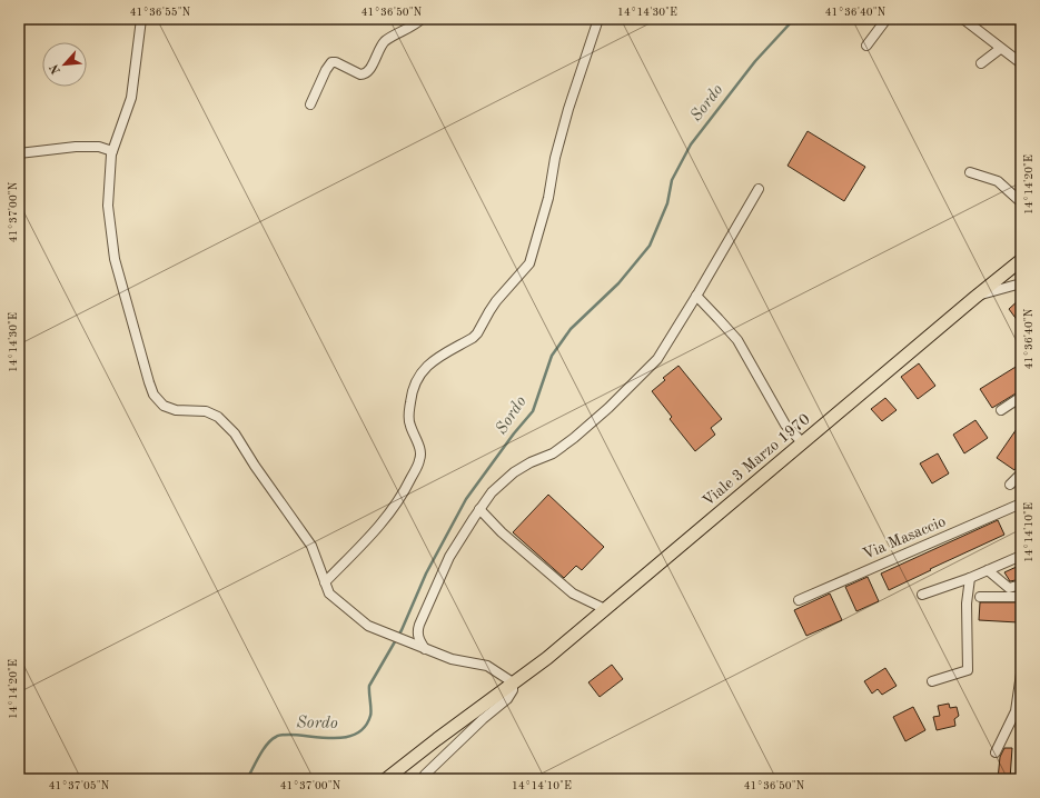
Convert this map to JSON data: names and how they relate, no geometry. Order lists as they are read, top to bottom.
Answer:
{
  "streets": {
    "main road": ["Viale 3 Marzo 1970"],
    "street": ["Via Masaccio"]
  },
  "water": ["Sordo"],
  "north": "bottom left",
  "coordinates": [
    "41°36'55\"N",
    "41°36'50\"N",
    "14°14'30\"E",
    "41°36'40\"N",
    "14°14'20\"E",
    "41°37'00\"N",
    "14°14'10\"E",
    "41°37'05\"N"
  ]
}
